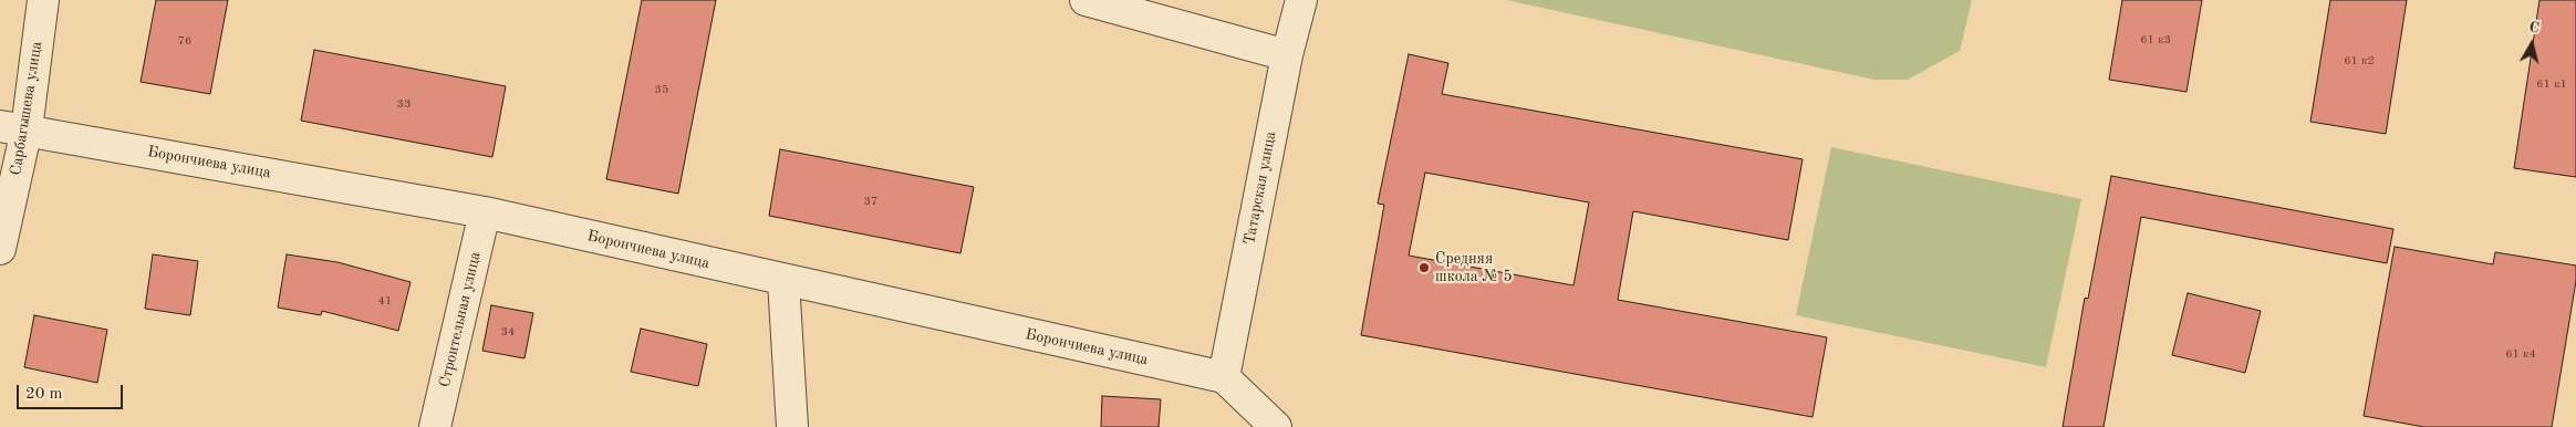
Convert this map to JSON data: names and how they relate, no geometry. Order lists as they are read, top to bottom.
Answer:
{
  "streets": {
    "street": [
      "Сарбагышева улица",
      "Борончиева улица",
      "Татарская улица",
      "Строительная улица"
    ]
  },
  "crossings": [
    ["Сарбагышева улица", "Борончиева улица"],
    ["Борончиева улица", "Татарская улица"],
    ["Борончиева улица", "Строительная улица"]
  ],
  "places": ["Средняя школа № 5"],
  "house_numbers": [
    "61 к3",
    "76",
    "61 к2",
    "61 к1",
    "35",
    "33",
    "37",
    "41",
    "34",
    "61 к4"
  ],
  "scale_bar": "20 m",
  "north": "top"
}
